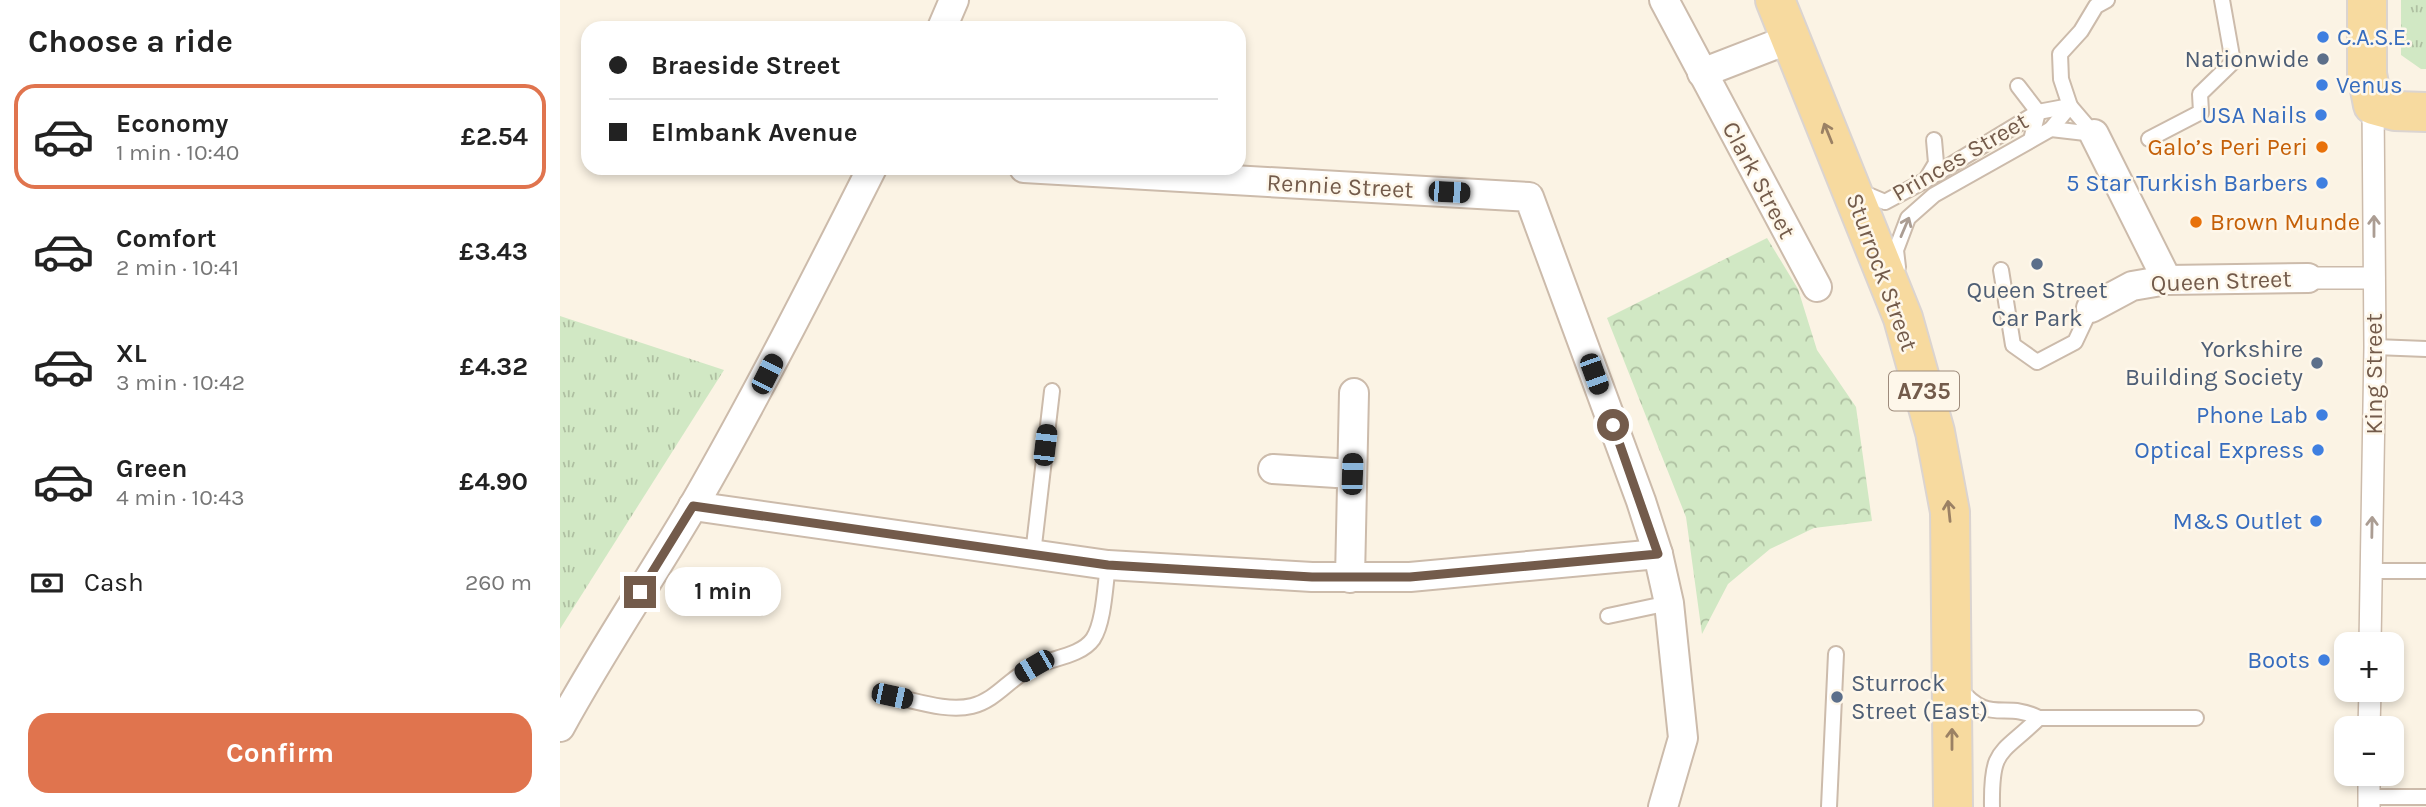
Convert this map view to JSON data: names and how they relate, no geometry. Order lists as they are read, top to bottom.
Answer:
{
  "streets": {
    "main road": ["Sturrock Street", "A735"],
    "street": [
      "Clark Street",
      "Rennie Street",
      "Queen Street",
      "King Street"
    ],
    "lane": ["Princes Street"]
  },
  "crossings": [
    ["Princes Street", "Sturrock Street"],
    ["Queen Street", "King Street"]
  ],
  "one_way": ["Sturrock Street", "King Street"],
  "places": [
    "C.A.S.E.",
    "Nationwide",
    "Venus",
    "USA Nails",
    "Galo’s Peri Peri",
    "5 Star Turkish Barbers",
    "Brown Munde",
    "Queen Street Car Park",
    "Yorkshire Building Society",
    "Phone Lab",
    "Optical Express",
    "M&S Outlet",
    "Boots",
    "Sturrock Street (East)"
  ],
  "page": {
    "heading": "Choose a ride",
    "banner": ["Braeside Street", "Elmbank Avenue"],
    "list": [
      {
        "name": "Economy",
        "note": "1 min · 10:40",
        "value": "£2.54"
      },
      {
        "name": "Comfort",
        "note": "2 min · 10:41",
        "value": "£3.43"
      },
      {
        "name": "XL",
        "note": "3 min · 10:42",
        "value": "£4.32"
      },
      {
        "name": "Green",
        "note": "4 min · 10:43",
        "value": "£4.90"
      }
    ],
    "pay": ["Cash", "260 m"],
    "bubble": "1 min",
    "map_buttons": ["+", "−"],
    "buttons": "Confirm"
  }
}
